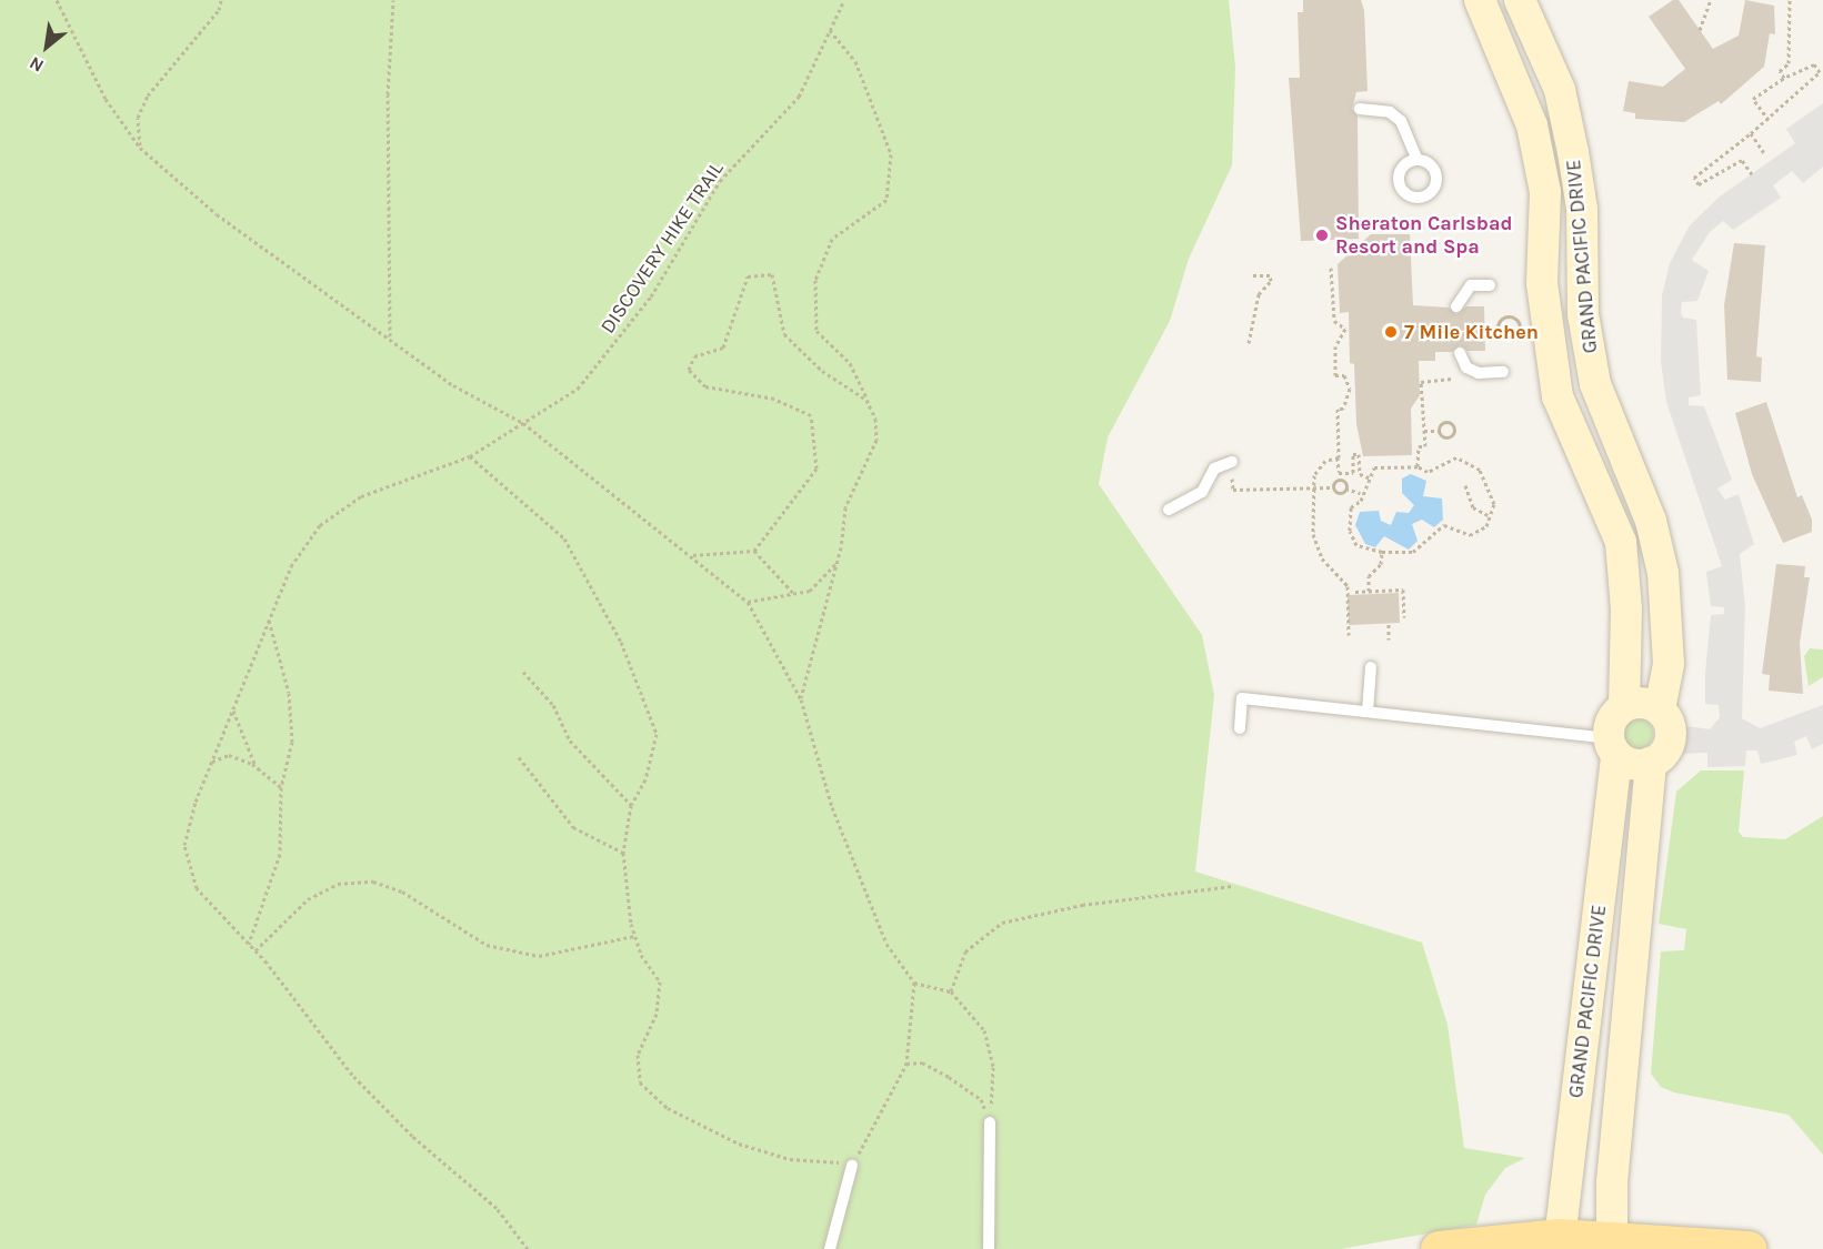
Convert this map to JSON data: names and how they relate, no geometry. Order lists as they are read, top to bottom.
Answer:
{
  "streets": {
    "street": ["GRAND PACIFIC DRIVE"],
    "path": ["DISCOVERY HIKE TRAIL"]
  },
  "places": ["Sheraton Carlsbad Resort and Spa", "7 Mile Kitchen"],
  "north": "bottom left"
}
